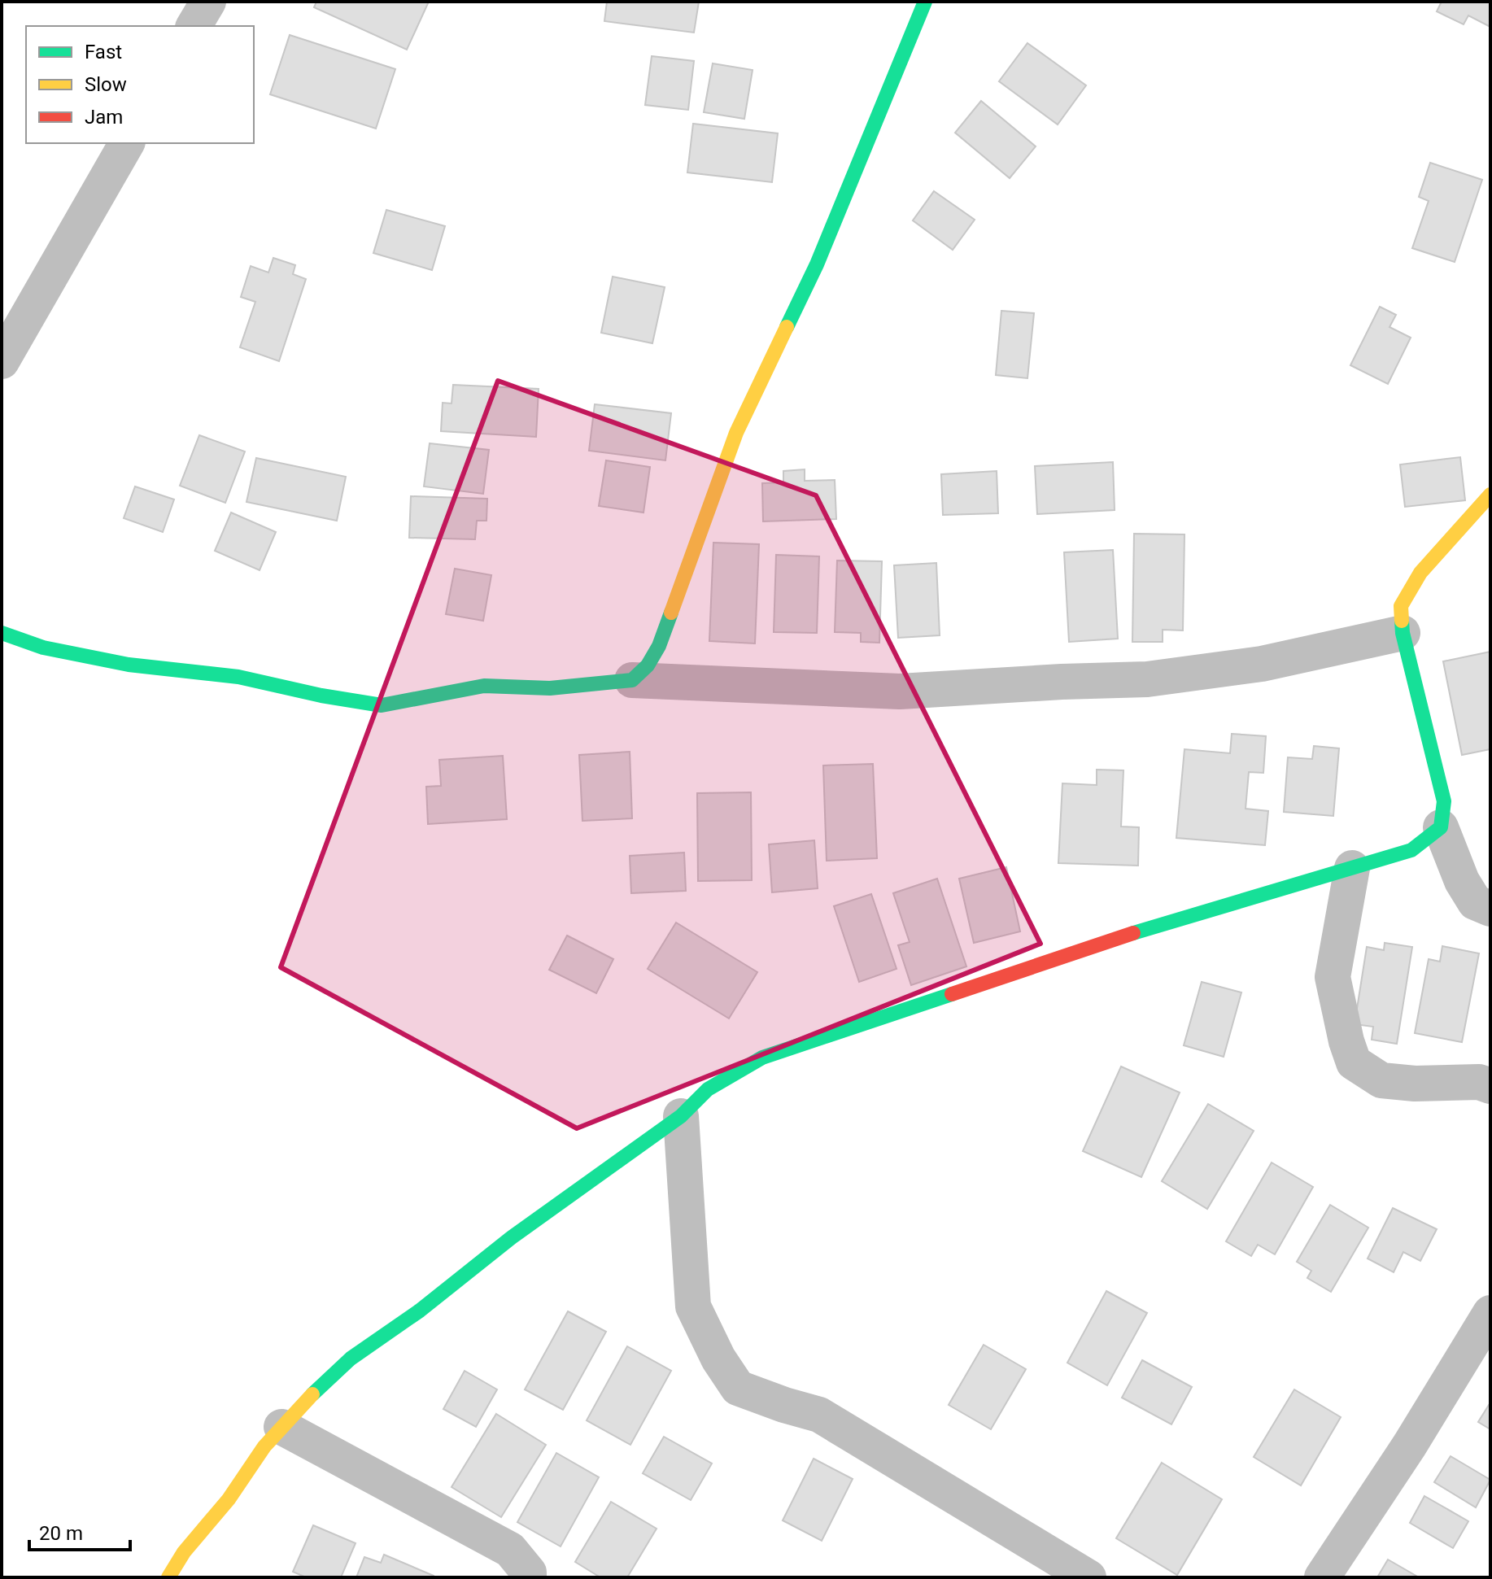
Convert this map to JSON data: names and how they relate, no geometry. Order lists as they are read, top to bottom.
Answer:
{
  "legend": ["Fast", "Slow", "Jam"],
  "scale_bar": "20 m"
}
